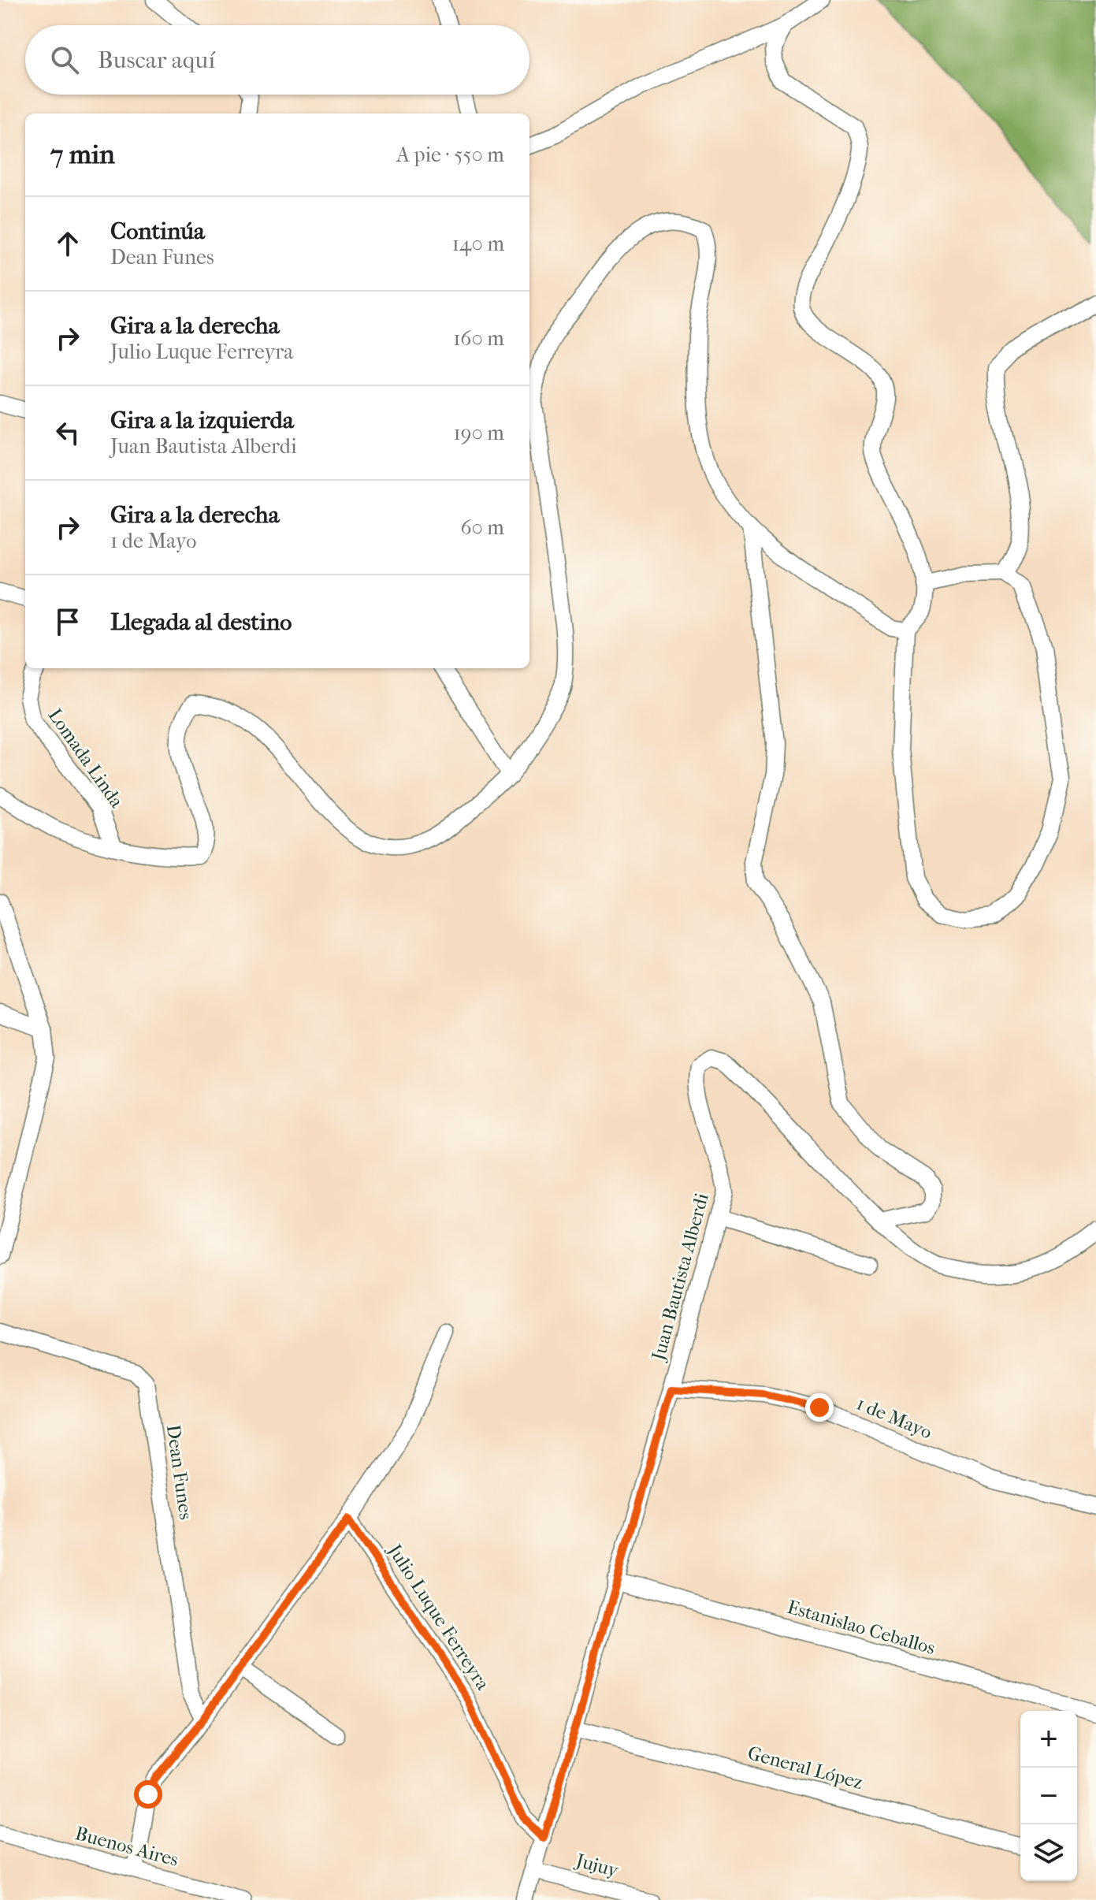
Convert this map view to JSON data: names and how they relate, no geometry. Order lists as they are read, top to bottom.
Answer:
{
  "streets": {
    "street": [
      "Lomada Linda",
      "Juan Bautista Alberdi",
      "1 de Mayo",
      "Dean Funes",
      "Julio Luque Ferreyra",
      "Estanislao Ceballos",
      "General López",
      "Buenos Aires",
      "Jujuy"
    ]
  },
  "crossings": [
    ["Juan Bautista Alberdi", "1 de Mayo"],
    ["Juan Bautista Alberdi", "Julio Luque Ferreyra"],
    ["Juan Bautista Alberdi", "Estanislao Ceballos"],
    ["Juan Bautista Alberdi", "General López"],
    ["Juan Bautista Alberdi", "Jujuy"]
  ],
  "page": {
    "search": "Buscar aquí",
    "heading": ["7 min", "A pie · 550 m"],
    "list": [
      ["Continúa", "Dean Funes", "140 m"],
      ["Gira a la derecha", "Julio Luque Ferreyra", "160 m"],
      ["Gira a la izquierda", "Juan Bautista Alberdi", "190 m"],
      ["Gira a la derecha", "1 de Mayo", "60 m"],
      "Llegada al destino"
    ],
    "map_buttons": ["+", "−"]
  }
}
